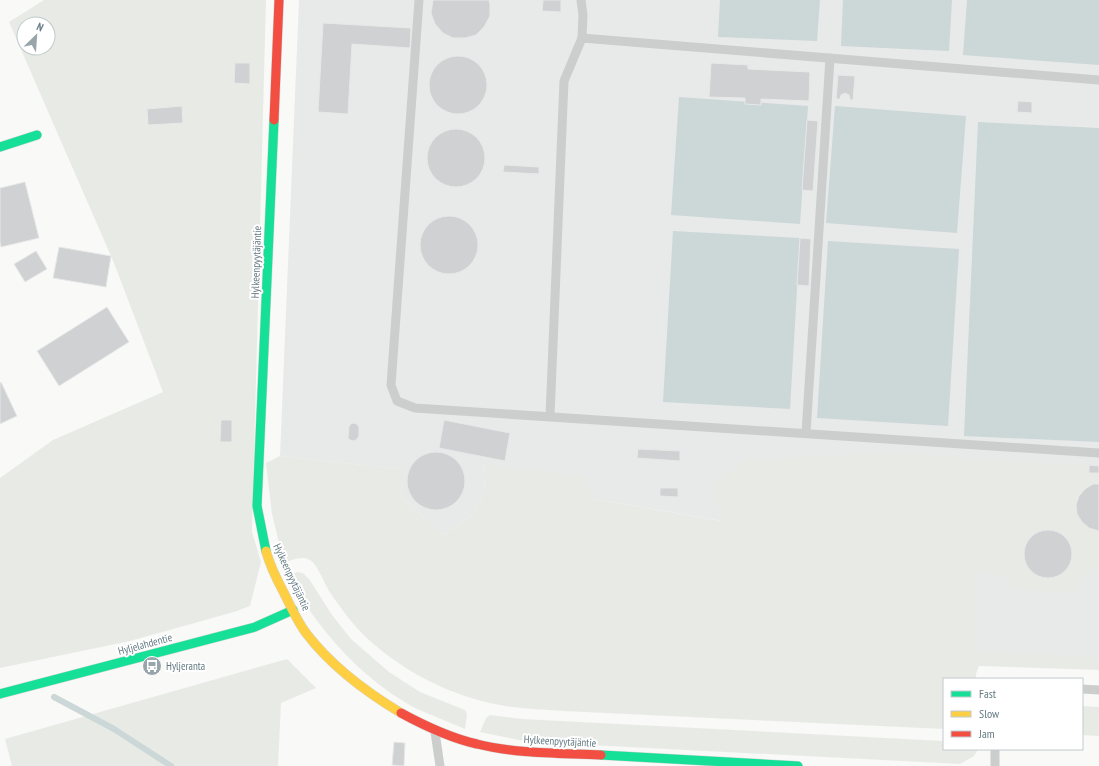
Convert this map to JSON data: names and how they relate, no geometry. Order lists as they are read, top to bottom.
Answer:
{
  "streets": {
    "street": ["Hylkeenpyytäjäntie", "Hyljelahdentie"]
  },
  "crossings": [
    ["Hylkeenpyytäjäntie", "Hyljelahdentie"]
  ],
  "places": {
    "bus stop": ["Hyljeranta"]
  },
  "legend": ["Fast", "Slow", "Jam"],
  "north": "top right"
}
